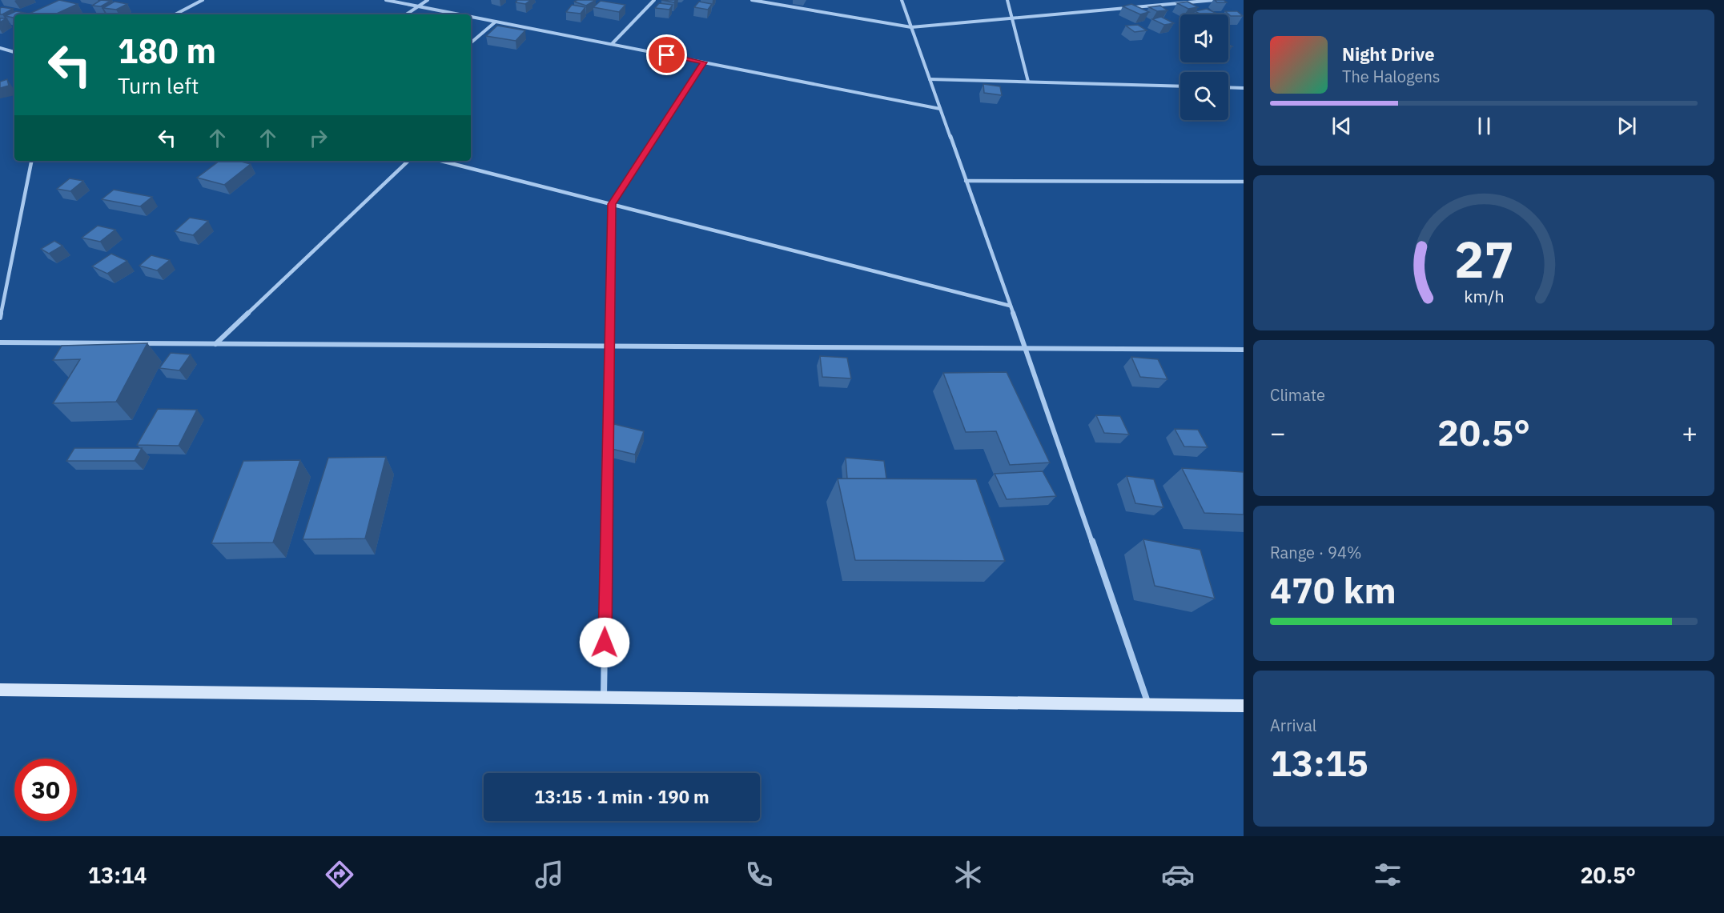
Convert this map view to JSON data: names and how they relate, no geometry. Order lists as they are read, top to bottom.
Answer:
{
  "page": {
    "turn": ["180 m", "Turn left"],
    "song": ["Night Drive", "The Halogens"],
    "tile": [
      "Climate",
      ["Range · 94%", "470 km"],
      ["Arrival", "13:15"]
    ],
    "heat": ["−", "20.5°", "+"],
    "limit": "30",
    "trip": "13:15 · 1 min · 190 m",
    "tabs": ["13:14", "20.5°"],
    "gauge": ["27", "km/h"]
  }
}
